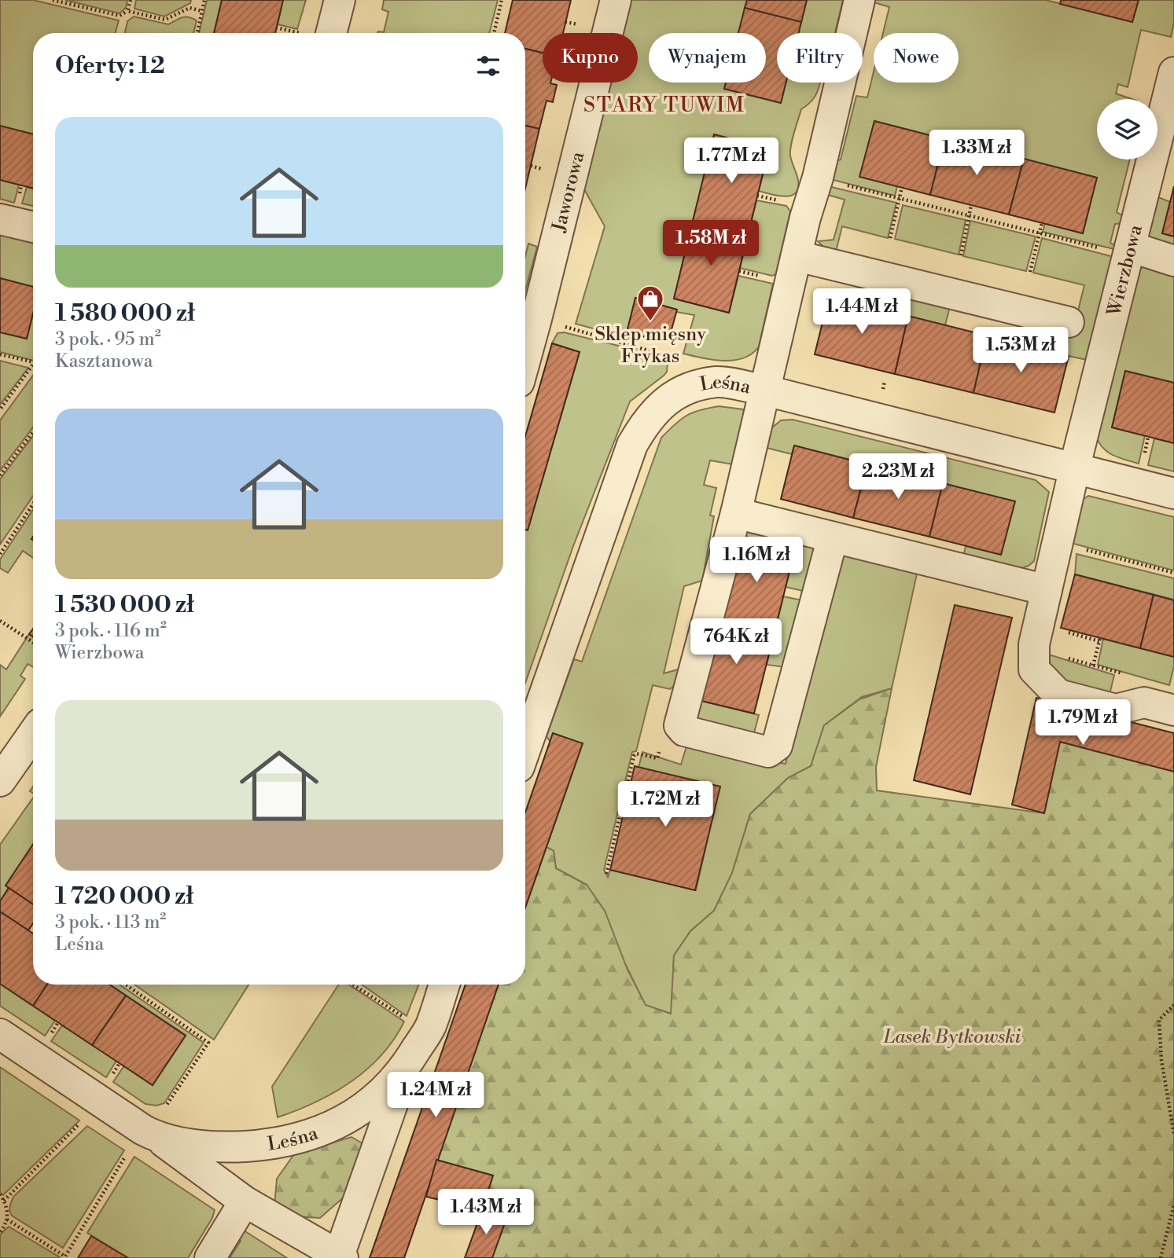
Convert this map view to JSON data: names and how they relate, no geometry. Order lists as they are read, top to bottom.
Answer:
{
  "streets": {
    "street": ["Jaworowa", "Wierzbowa", "Leśna"]
  },
  "crossings": [
    ["Wierzbowa", "Leśna"]
  ],
  "districts": ["STARY TUWIM"],
  "parks": ["Lasek Bytkowski"],
  "places": {
    "shop": ["Sklep mięsny Frykas"]
  },
  "page": {
    "chip": [
      "Kupno",
      "Wynajem",
      "Filtry",
      "Nowe"
    ],
    "heading": "Oferty: 12",
    "list": [
      {
        "name": "1 580 000 zł",
        "note": "3 pok. · 95 m² · Kasztanowa"
      },
      {
        "name": "1 530 000 zł",
        "note": "3 pok. · 116 m² · Wierzbowa"
      },
      {
        "name": "1 720 000 zł",
        "note": "3 pok. · 113 m² · Leśna"
      }
    ],
    "price": [
      "1.33M zł",
      "1.77M zł",
      "1.58M zł",
      "1.44M zł",
      "1.53M zł",
      "2.23M zł",
      "1.16M zł",
      "764K zł",
      "1.79M zł",
      "1.72M zł",
      "1.24M zł",
      "1.43M zł"
    ]
  }
}
